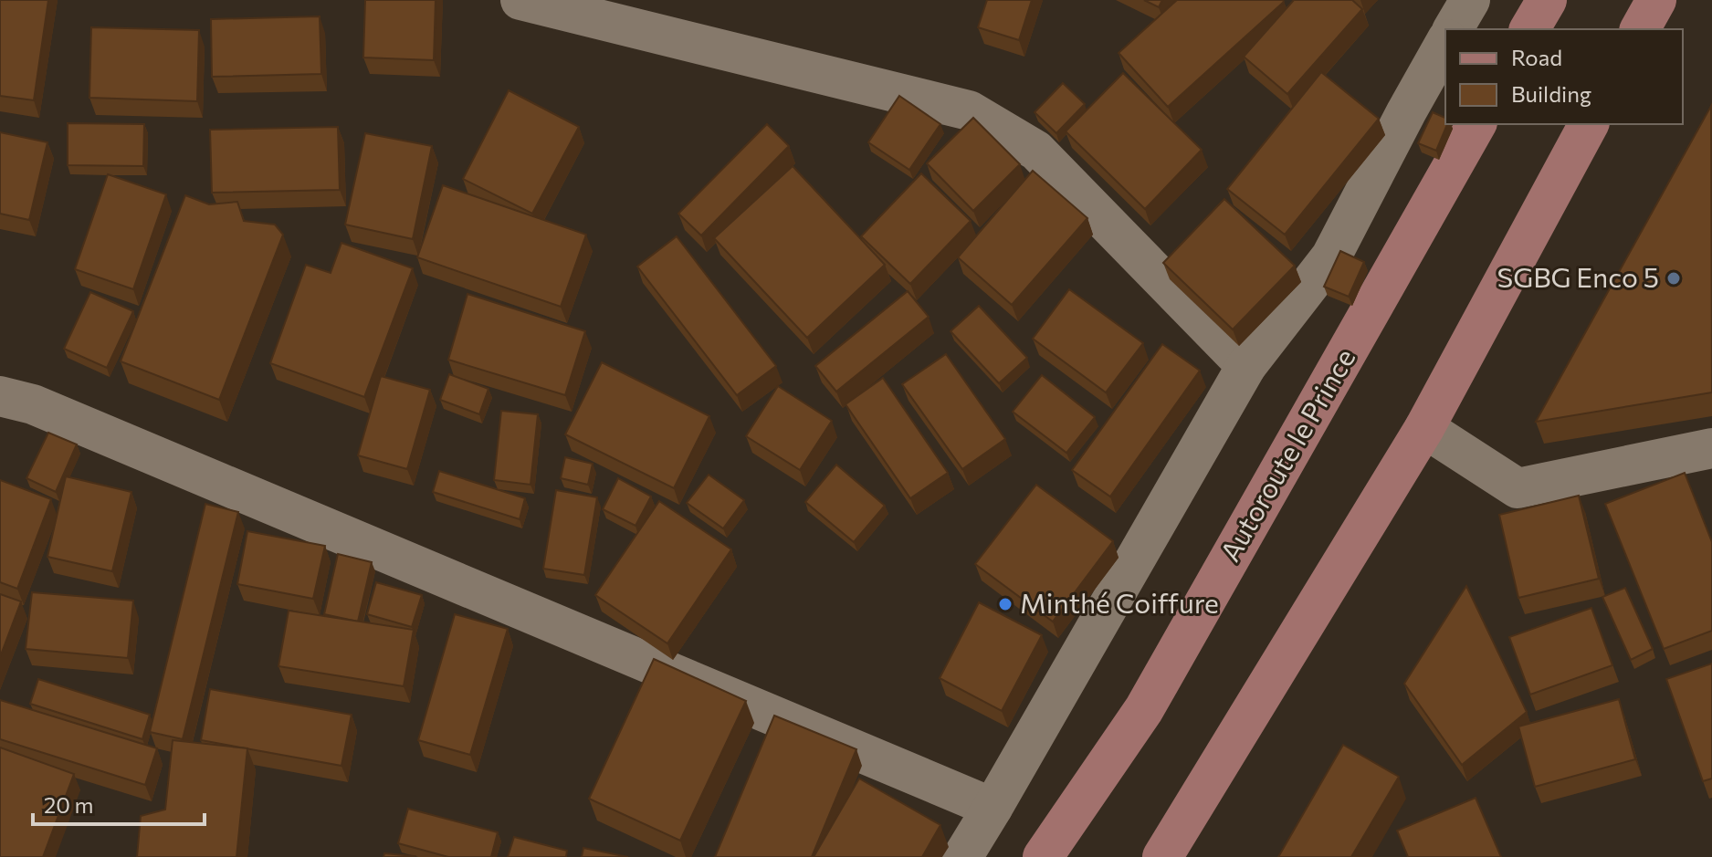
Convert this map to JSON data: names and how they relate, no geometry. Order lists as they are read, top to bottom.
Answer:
{
  "streets": {
    "main road": ["Autoroute le Prince"]
  },
  "places": ["SGBG Enco 5", "Minthé Coiffure"],
  "legend": ["Road", "Building"],
  "scale_bar": "20 m"
}
